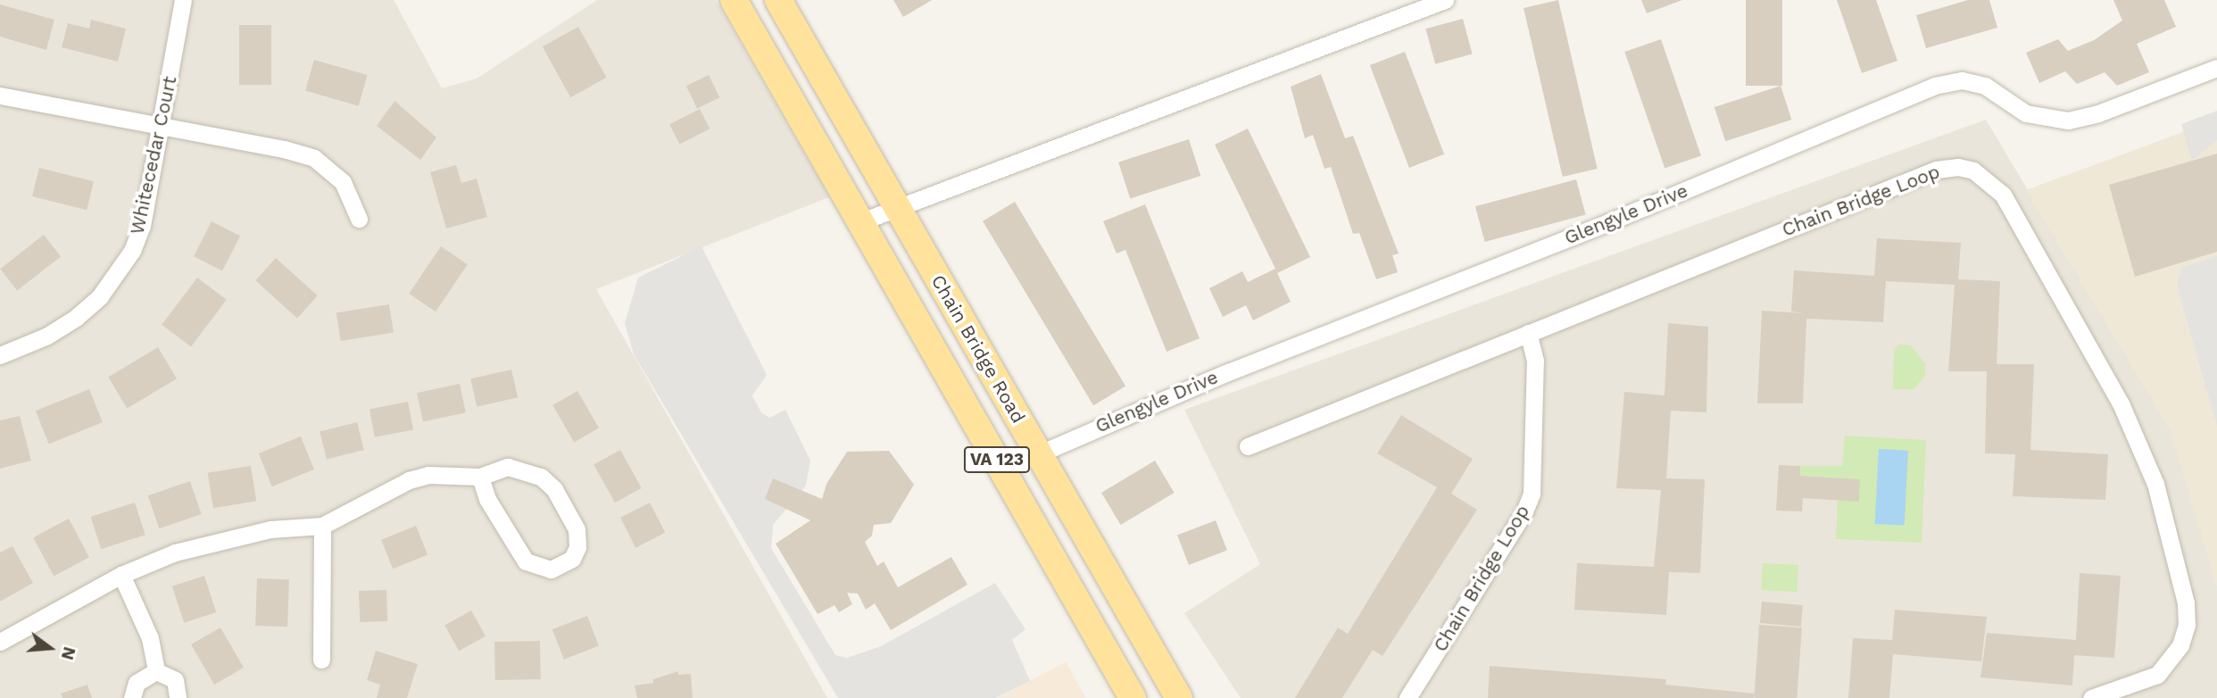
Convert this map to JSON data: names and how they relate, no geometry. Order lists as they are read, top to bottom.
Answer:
{
  "streets": {
    "main road": ["Chain Bridge Road", "VA 123"],
    "street": ["Whitecedar Court", "Chain Bridge Loop", "Glengyle Drive"]
  },
  "crossings": [
    ["Glengyle Drive", "Chain Bridge Road"]
  ],
  "north": "right"
}
